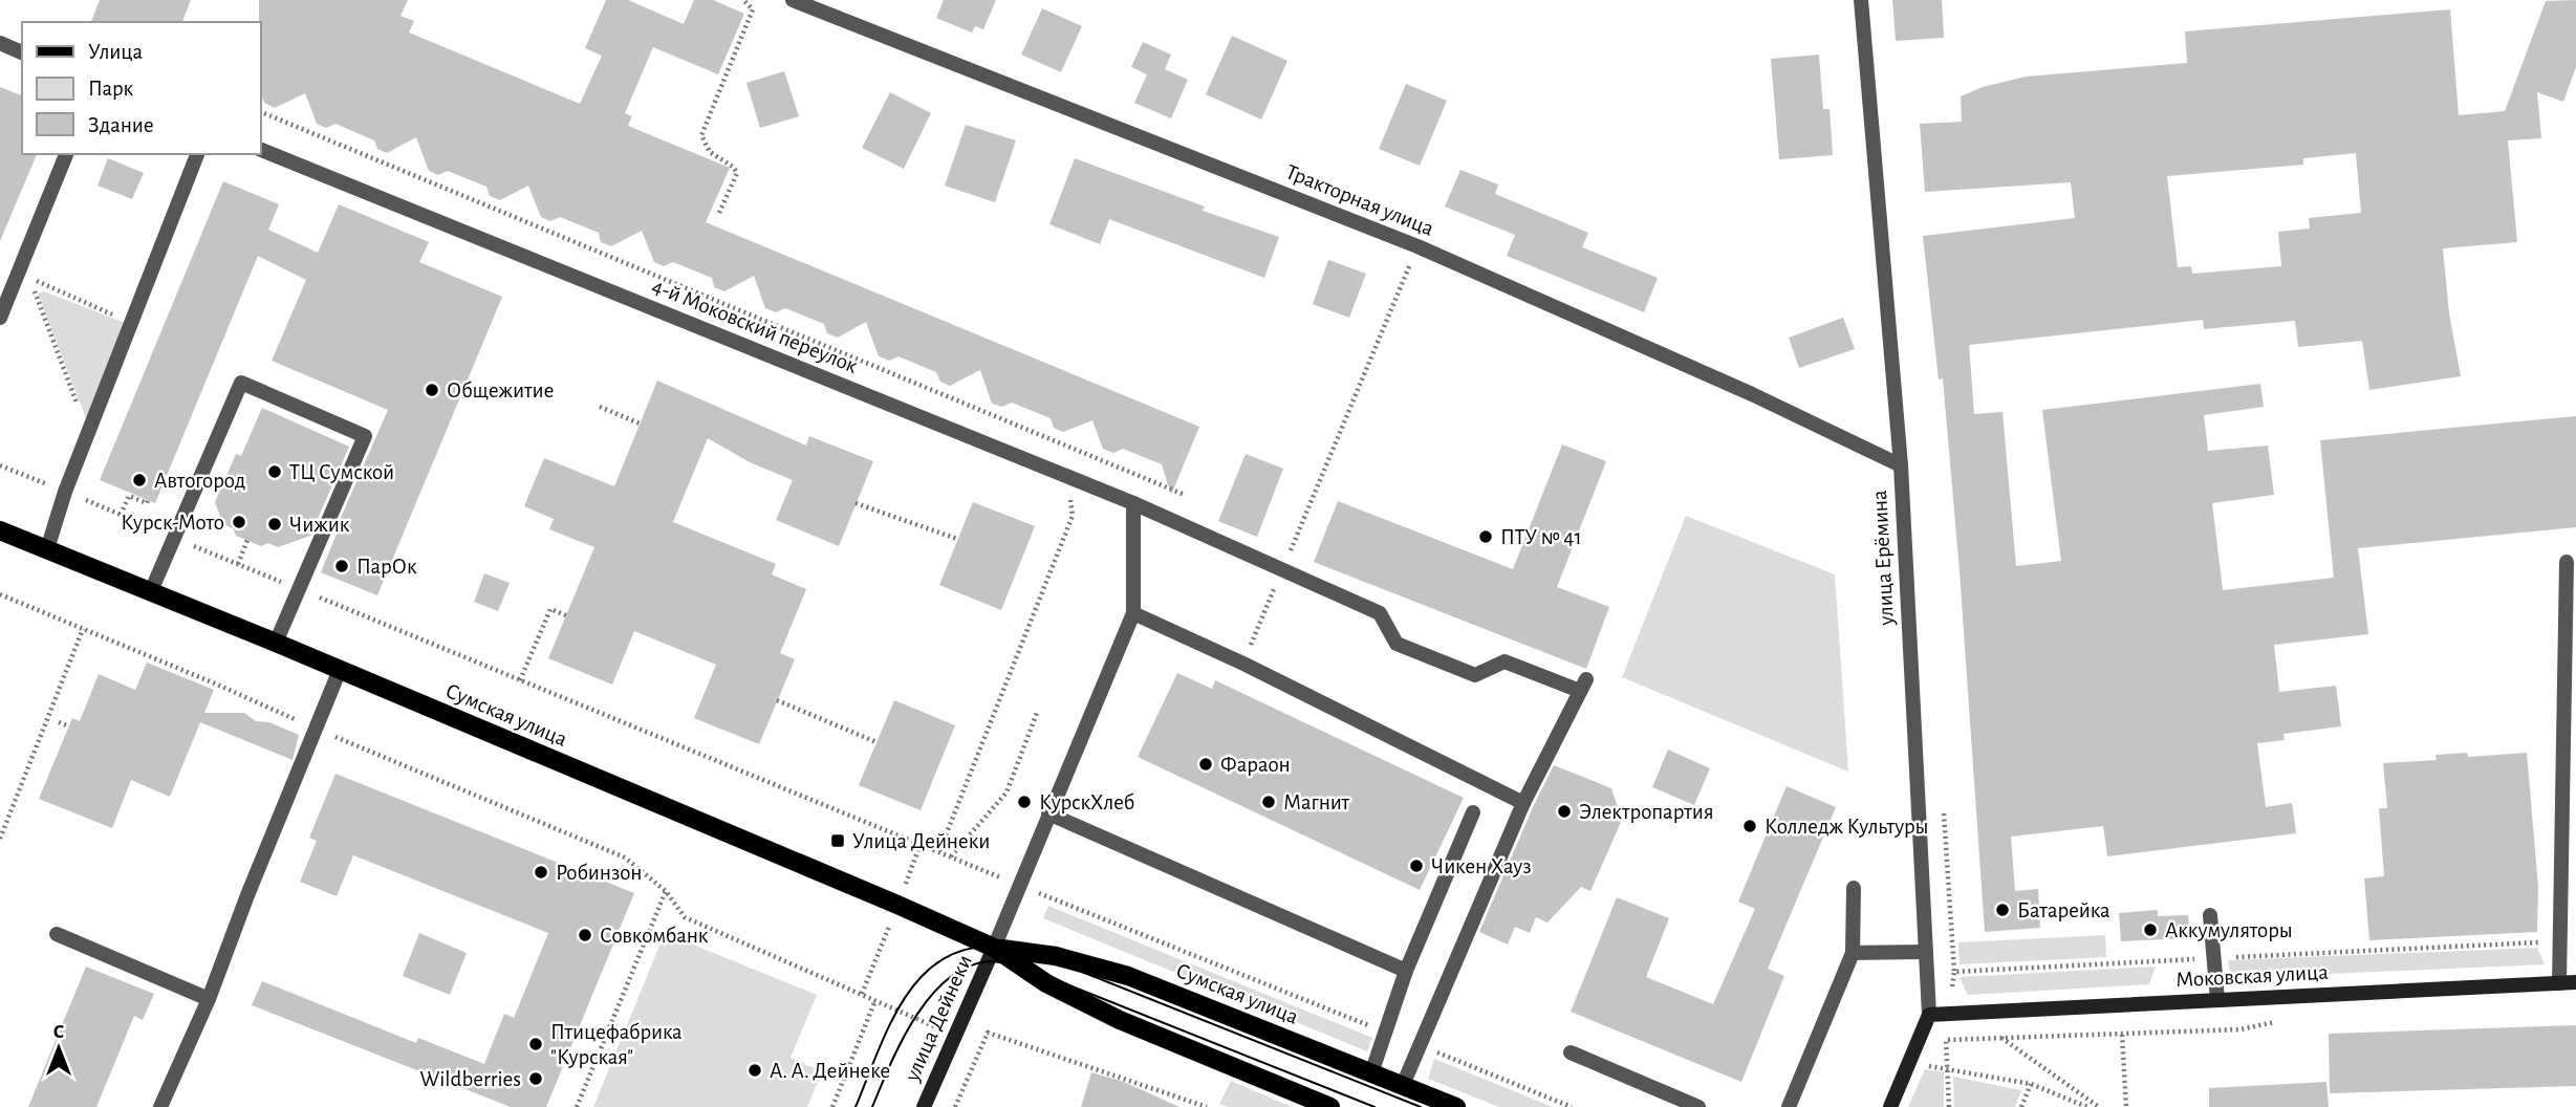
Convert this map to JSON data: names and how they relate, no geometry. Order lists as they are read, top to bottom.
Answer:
{
  "streets": {
    "main road": ["Сумская улица"],
    "street": [
      "Тракторная улица",
      "4-й Моковский переулок",
      "улица Ерёмина",
      "Моковская улица",
      "улица Дейнеки"
    ]
  },
  "crossings": [
    ["Тракторная улица", "улица Ерёмина"],
    ["улица Ерёмина", "Моковская улица"],
    ["Сумская улица", "улица Дейнеки"]
  ],
  "places": {
    "other": [
      "Общежитие",
      "ТЦ Сумской",
      "Автогород",
      "Курск-Мото",
      "Чижик",
      "ПТУ № 41",
      "ПарОк",
      "Фараон",
      "КурскХлеб",
      "Магнит",
      "Электропартия",
      "Колледж Культуры",
      "Чикен Хауз",
      "Робинзон",
      "Батарейка",
      "Аккумуляторы",
      "Совкомбанк",
      "Птицефабрика \"Курская\"",
      "А. А. Дейнеке",
      "Wildberries"
    ],
    "transit": ["Улица Дейнеки"]
  },
  "legend": ["Улица", "Парк", "Здание"],
  "north": "top"
}
